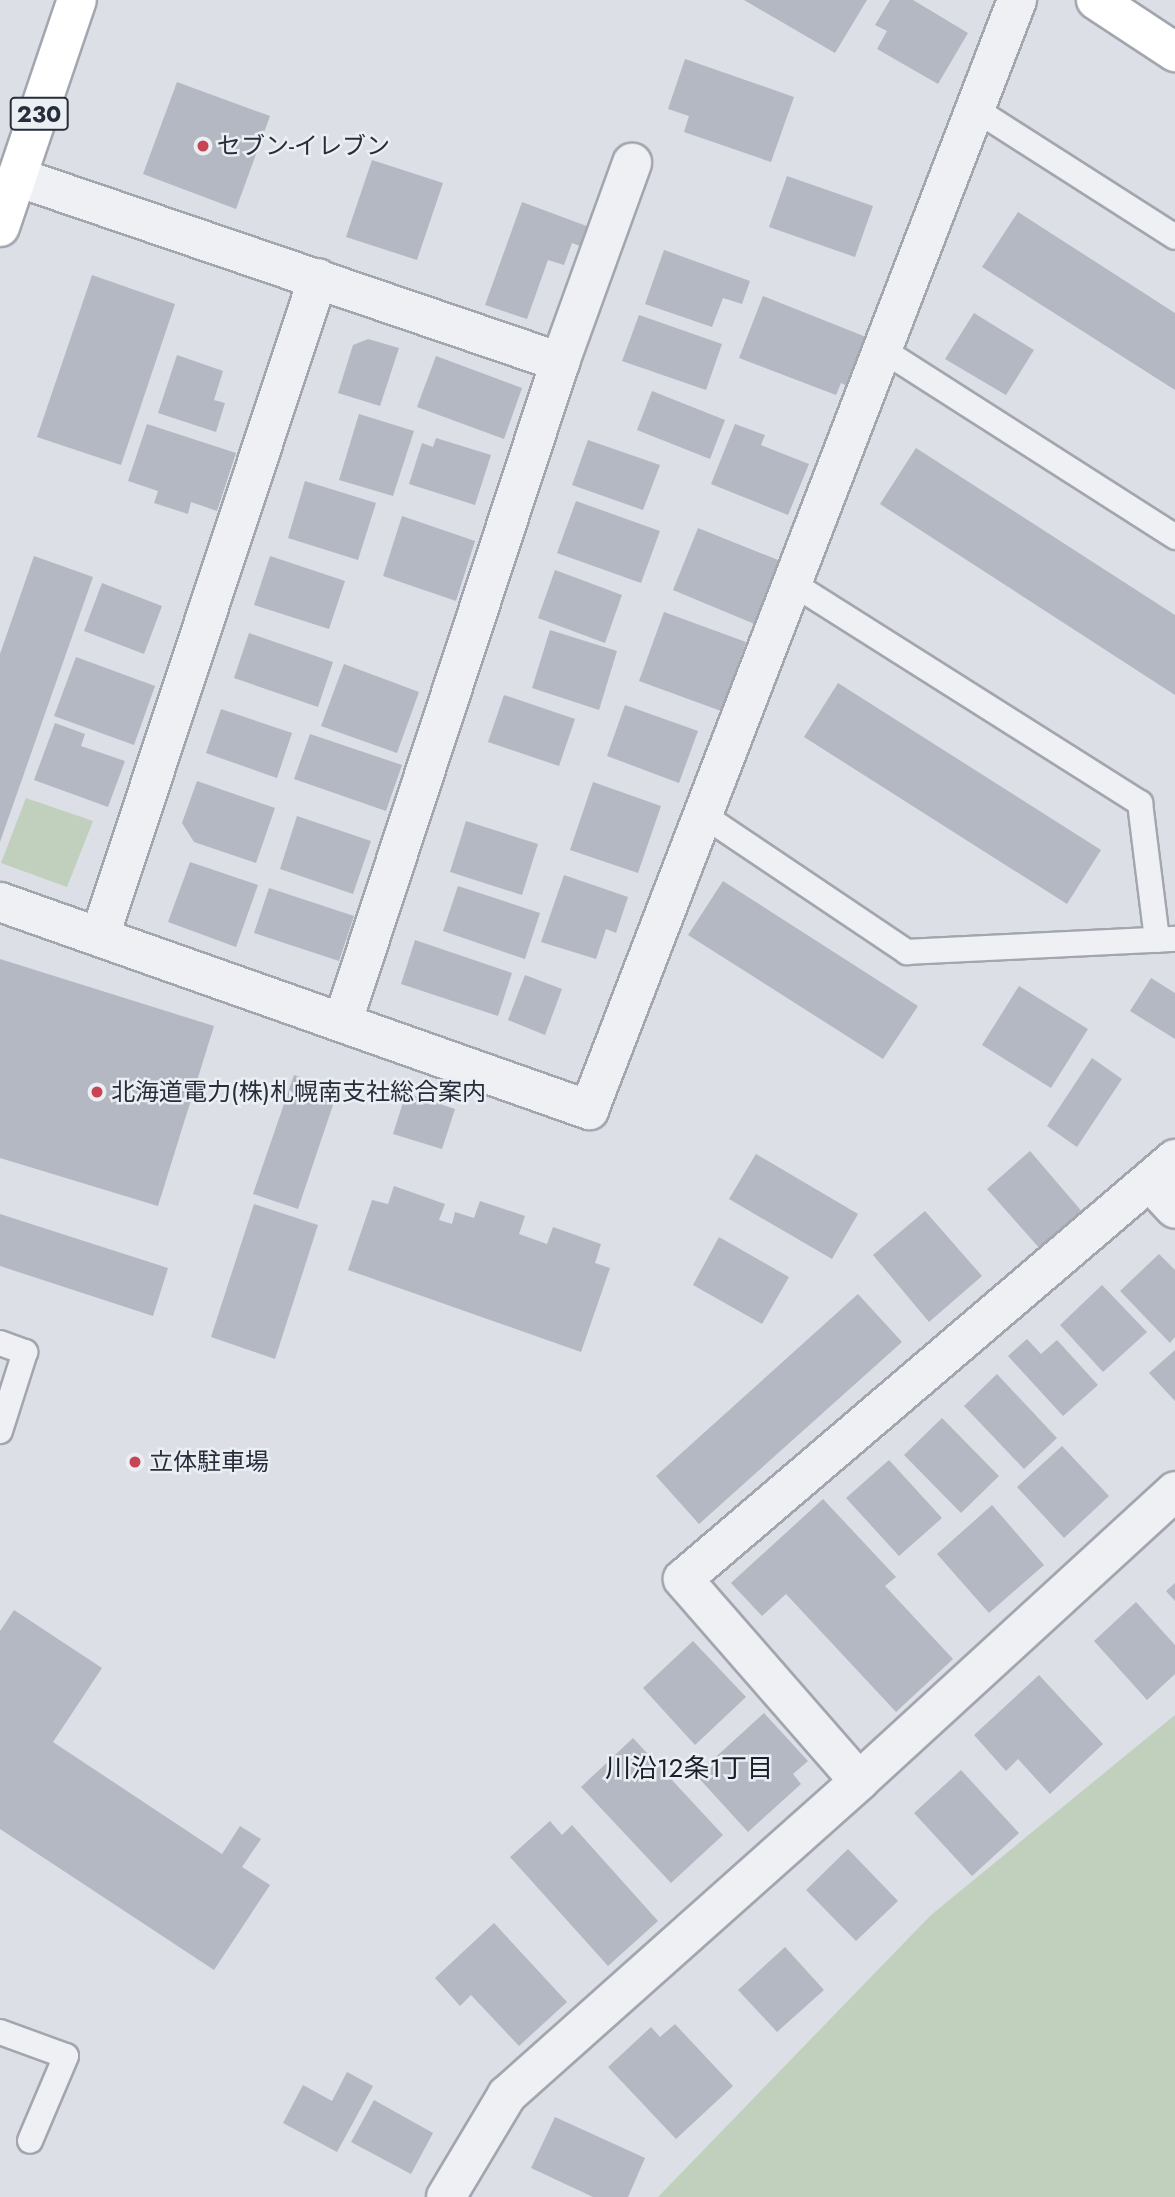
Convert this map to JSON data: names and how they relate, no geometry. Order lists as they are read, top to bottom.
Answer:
{
  "streets": {
    "main road": ["230"]
  },
  "districts": ["川沿12条1丁目"],
  "places": ["セブン-イレブン", "北海道電力(株)札幌南支社総合案内", "立体駐車場"]
}
